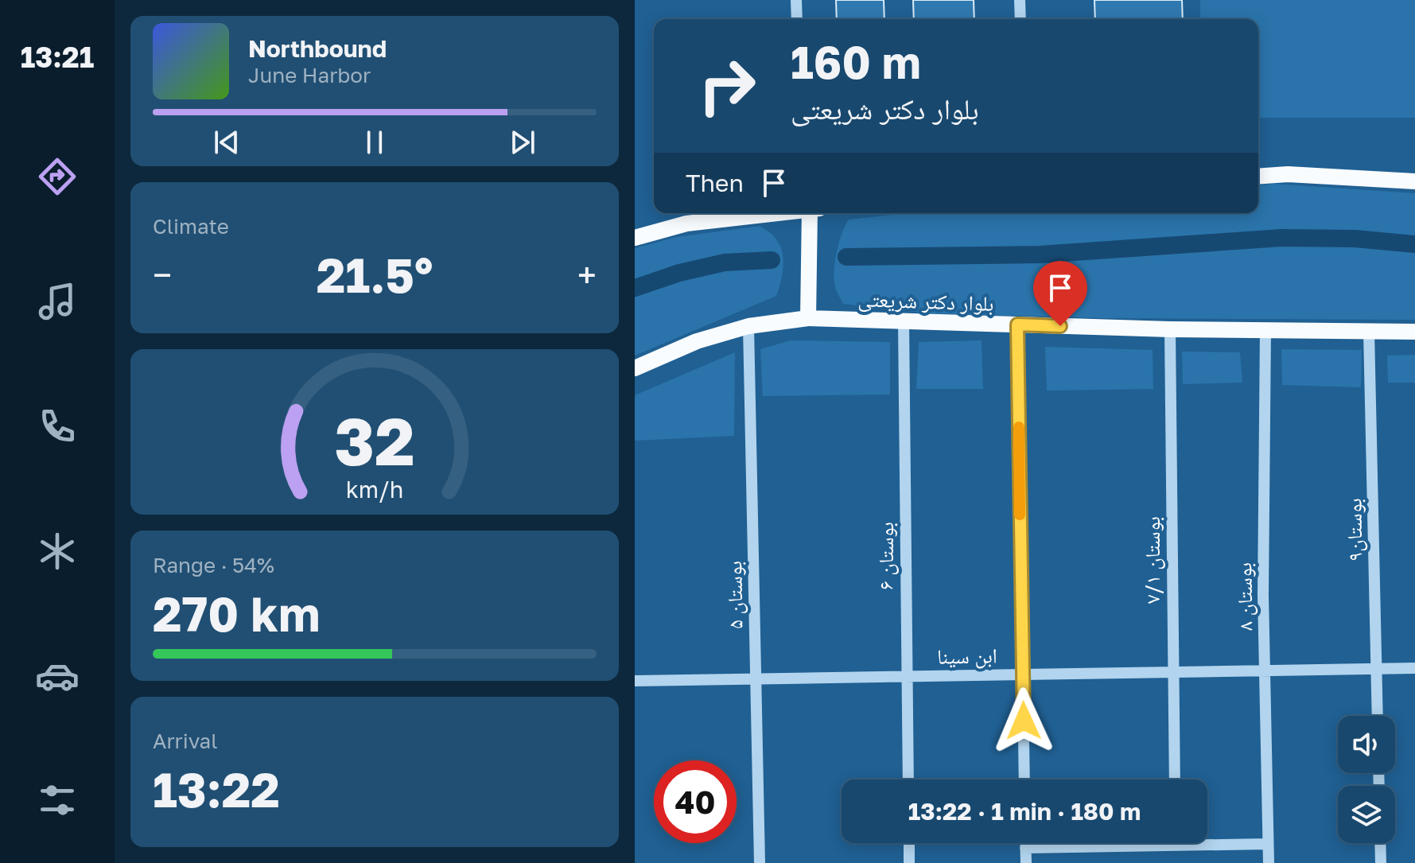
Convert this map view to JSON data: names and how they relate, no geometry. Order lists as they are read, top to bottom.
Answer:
{
  "streets": {
    "main road": ["بلوار دکتر شریعتی"],
    "street": [
      "بوستان۹",
      "بوستان ۶",
      "بوستان ۷/۱",
      "بوستان ۵",
      "بوستان ۸",
      "ابن سینا"
    ]
  },
  "crossings": [
    ["بلوار دکتر شریعتی", "بوستان۹"],
    ["بلوار دکتر شریعتی", "بوستان ۶"],
    ["بلوار دکتر شریعتی", "بوستان ۷/۱"],
    ["بلوار دکتر شریعتی", "بوستان ۵"],
    ["بلوار دکتر شریعتی", "بوستان ۸"],
    ["بوستان۹", "ابن سینا"],
    ["بوستان ۶", "ابن سینا"],
    ["بوستان ۷/۱", "ابن سینا"],
    ["بوستان ۵", "ابن سینا"],
    ["بوستان ۸", "ابن سینا"]
  ],
  "page": {
    "tabs": "13:21",
    "turn": ["160 m", "بلوار دکتر شریعتی"],
    "song": ["Northbound", "June Harbor"],
    "then": "Then",
    "tile": [
      "Climate",
      ["Range · 54%", "270 km"],
      ["Arrival", "13:22"]
    ],
    "heat": ["−", "21.5°", "+"],
    "limit": "40",
    "trip": "13:22 · 1 min · 180 m",
    "gauge": ["32", "km/h"]
  }
}
